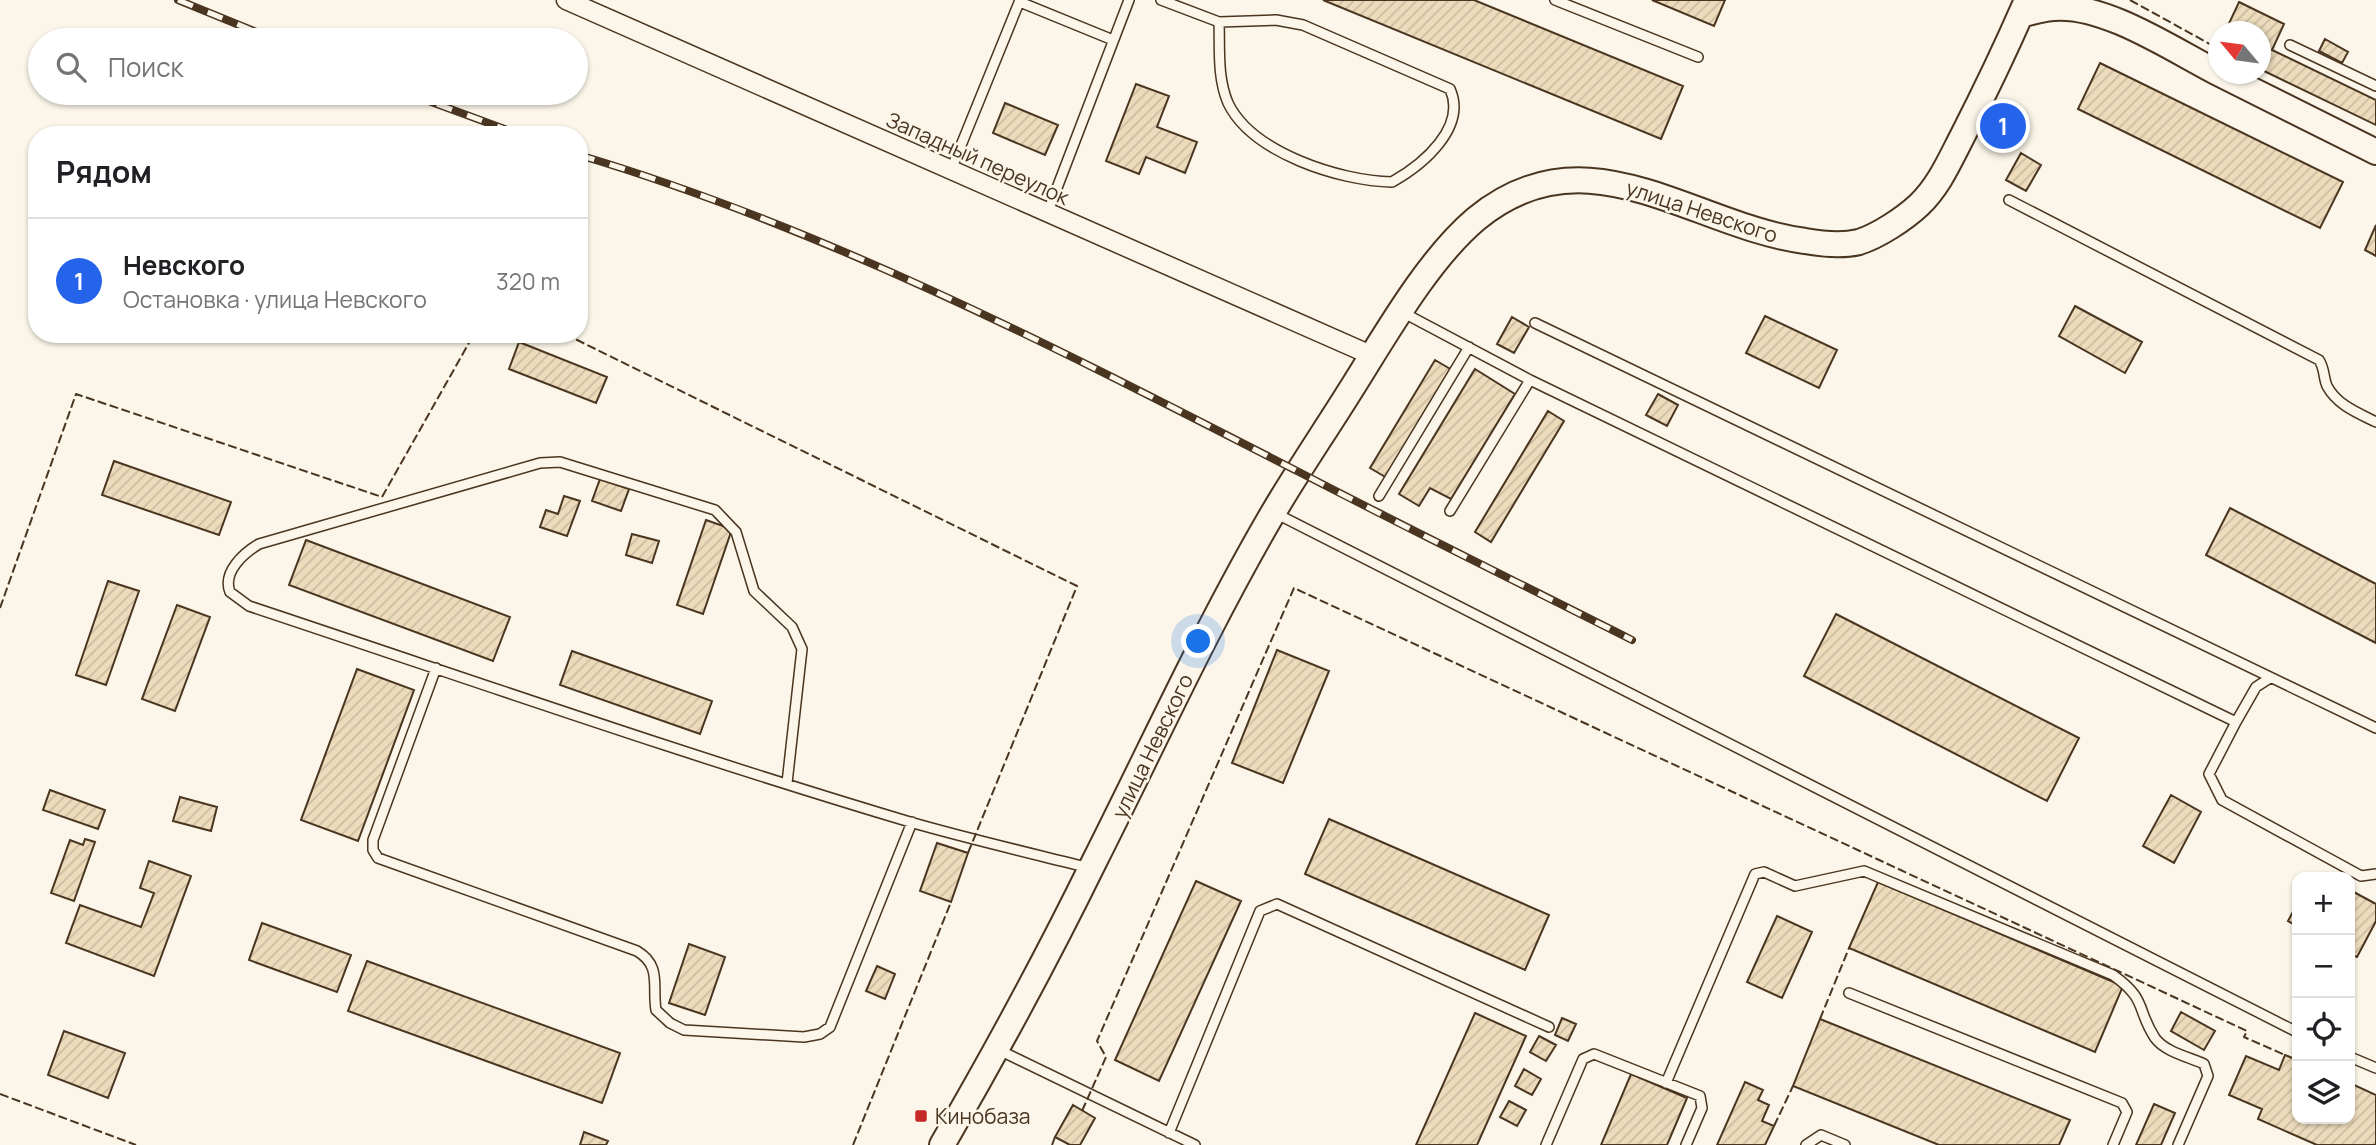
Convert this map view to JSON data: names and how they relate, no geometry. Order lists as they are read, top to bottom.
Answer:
{
  "streets": {
    "main road": ["улица Невского"],
    "street": ["Западный переулок"]
  },
  "crossings": [
    ["Западный переулок", "улица Невского"]
  ],
  "places": {
    "transit": ["Кинобаза"]
  },
  "north": "top left",
  "page": {
    "search": "Поиск",
    "pins": "1",
    "heading": "Рядом",
    "list": [
      {
        "mark": "1",
        "name": "Невского",
        "note": "Остановка · улица Невского",
        "value": "320 m"
      }
    ],
    "map_buttons": ["+", "−"]
  }
}
